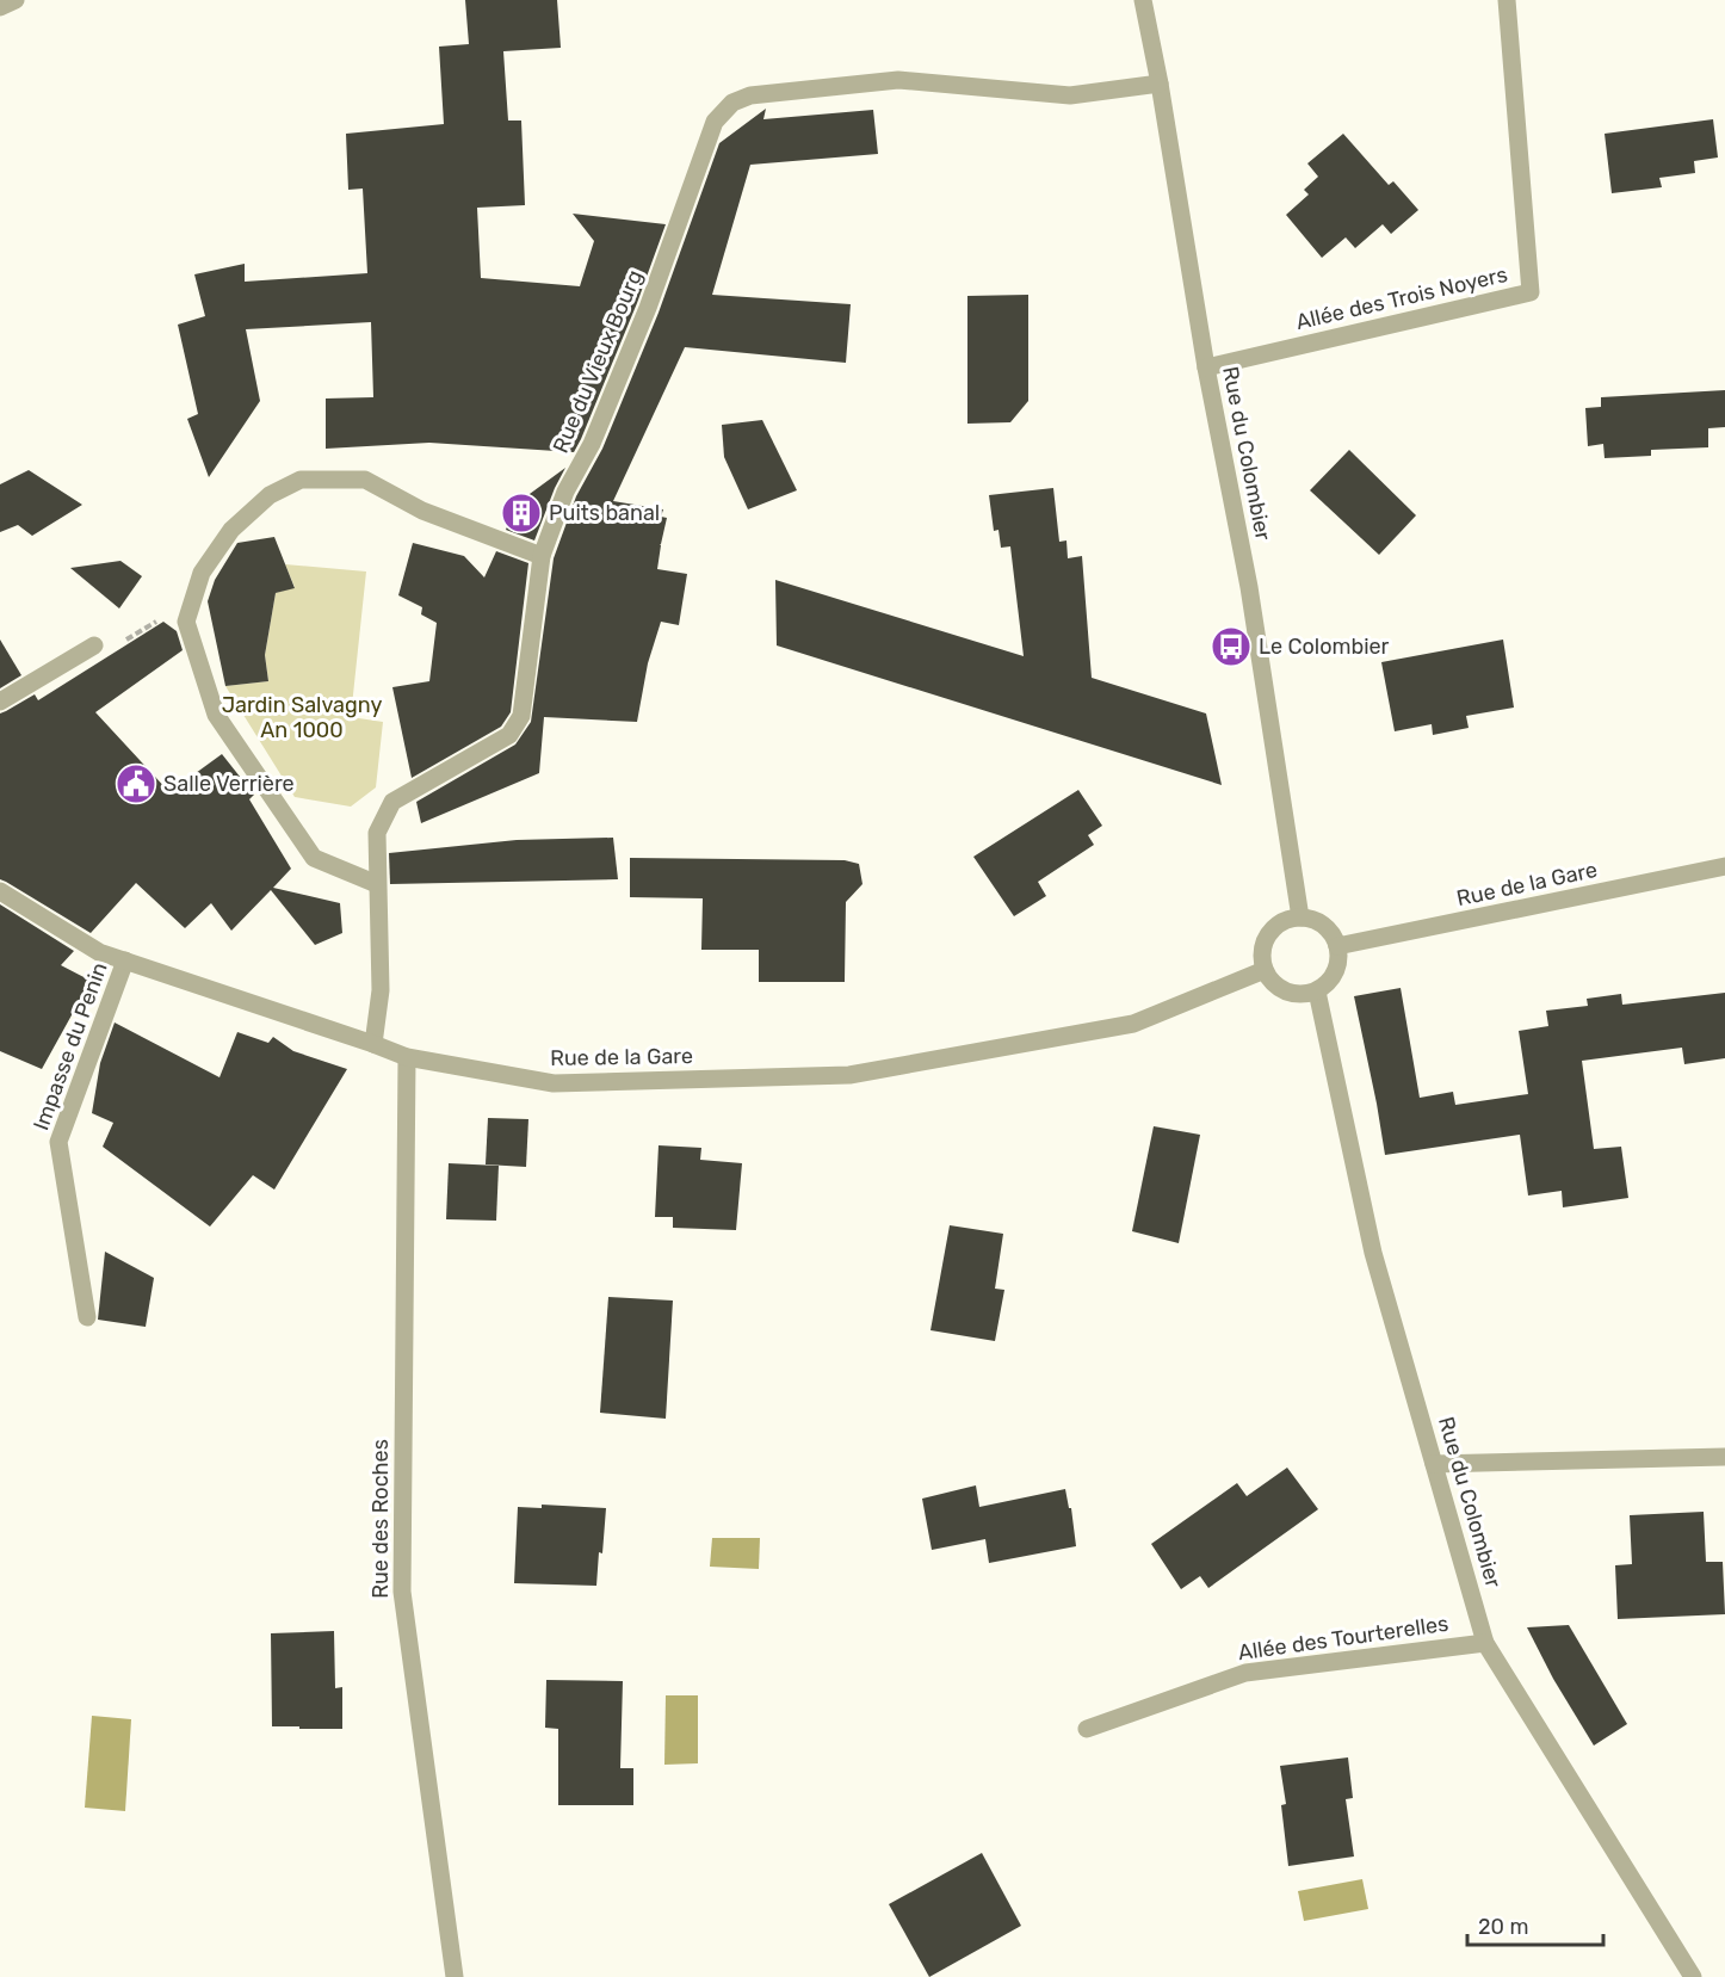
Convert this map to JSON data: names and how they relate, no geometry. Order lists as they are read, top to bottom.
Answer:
{
  "streets": {
    "street": [
      "Allée des Trois Noyers",
      "Rue du Vieux Bourg",
      "Rue du Colombier",
      "Rue de la Gare",
      "Impasse du Penin",
      "Rue des Roches",
      "Allée des Tourterelles"
    ]
  },
  "crossings": [
    ["Allée des Trois Noyers", "Rue du Colombier"],
    ["Rue du Vieux Bourg", "Rue du Colombier"],
    ["Rue du Vieux Bourg", "Rue de la Gare"],
    ["Rue du Colombier", "Rue de la Gare"],
    ["Rue du Colombier", "Allée des Tourterelles"],
    ["Rue de la Gare", "Impasse du Penin"],
    ["Rue de la Gare", "Rue des Roches"]
  ],
  "parks": ["Jardin Salvagny An 1000"],
  "places": {
    "building": ["Puits banal"],
    "bus stop": ["Le Colombier"],
    "public building": ["Salle Verrière"]
  },
  "scale_bar": "20 m"
}
